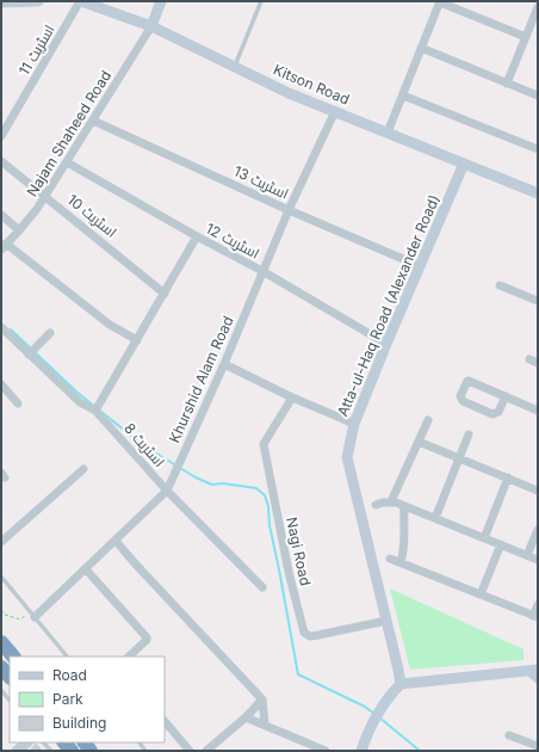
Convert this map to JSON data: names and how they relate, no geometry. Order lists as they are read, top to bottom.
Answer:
{
  "streets": {
    "street": [
      "اسٹریٹ 11",
      "Kitson Road",
      "Najam Shaheed Road",
      "اسٹریٹ 13",
      "اسٹریٹ 10",
      "اسٹریٹ 12",
      "Atta-ul-Haq Road (Alexander Road)",
      "Khurshid Alam Road",
      "اسٹریٹ 8",
      "Nagi Road"
    ]
  },
  "crossings": [
    ["اسٹریٹ 11", "Kitson Road"],
    ["Kitson Road", "Najam Shaheed Road"],
    ["Kitson Road", "Atta-ul-Haq Road (Alexander Road)"],
    ["Kitson Road", "Khurshid Alam Road"],
    ["Najam Shaheed Road", "اسٹریٹ 13"],
    ["Najam Shaheed Road", "اسٹریٹ 10"],
    ["Najam Shaheed Road", "اسٹریٹ 12"],
    ["اسٹریٹ 13", "Atta-ul-Haq Road (Alexander Road)"],
    ["اسٹریٹ 13", "Khurshid Alam Road"],
    ["اسٹریٹ 12", "Atta-ul-Haq Road (Alexander Road)"],
    ["اسٹریٹ 12", "Khurshid Alam Road"],
    ["Atta-ul-Haq Road (Alexander Road)", "Nagi Road"],
    ["Khurshid Alam Road", "اسٹریٹ 8"]
  ],
  "legend": ["Road", "Park", "Building"]
}
